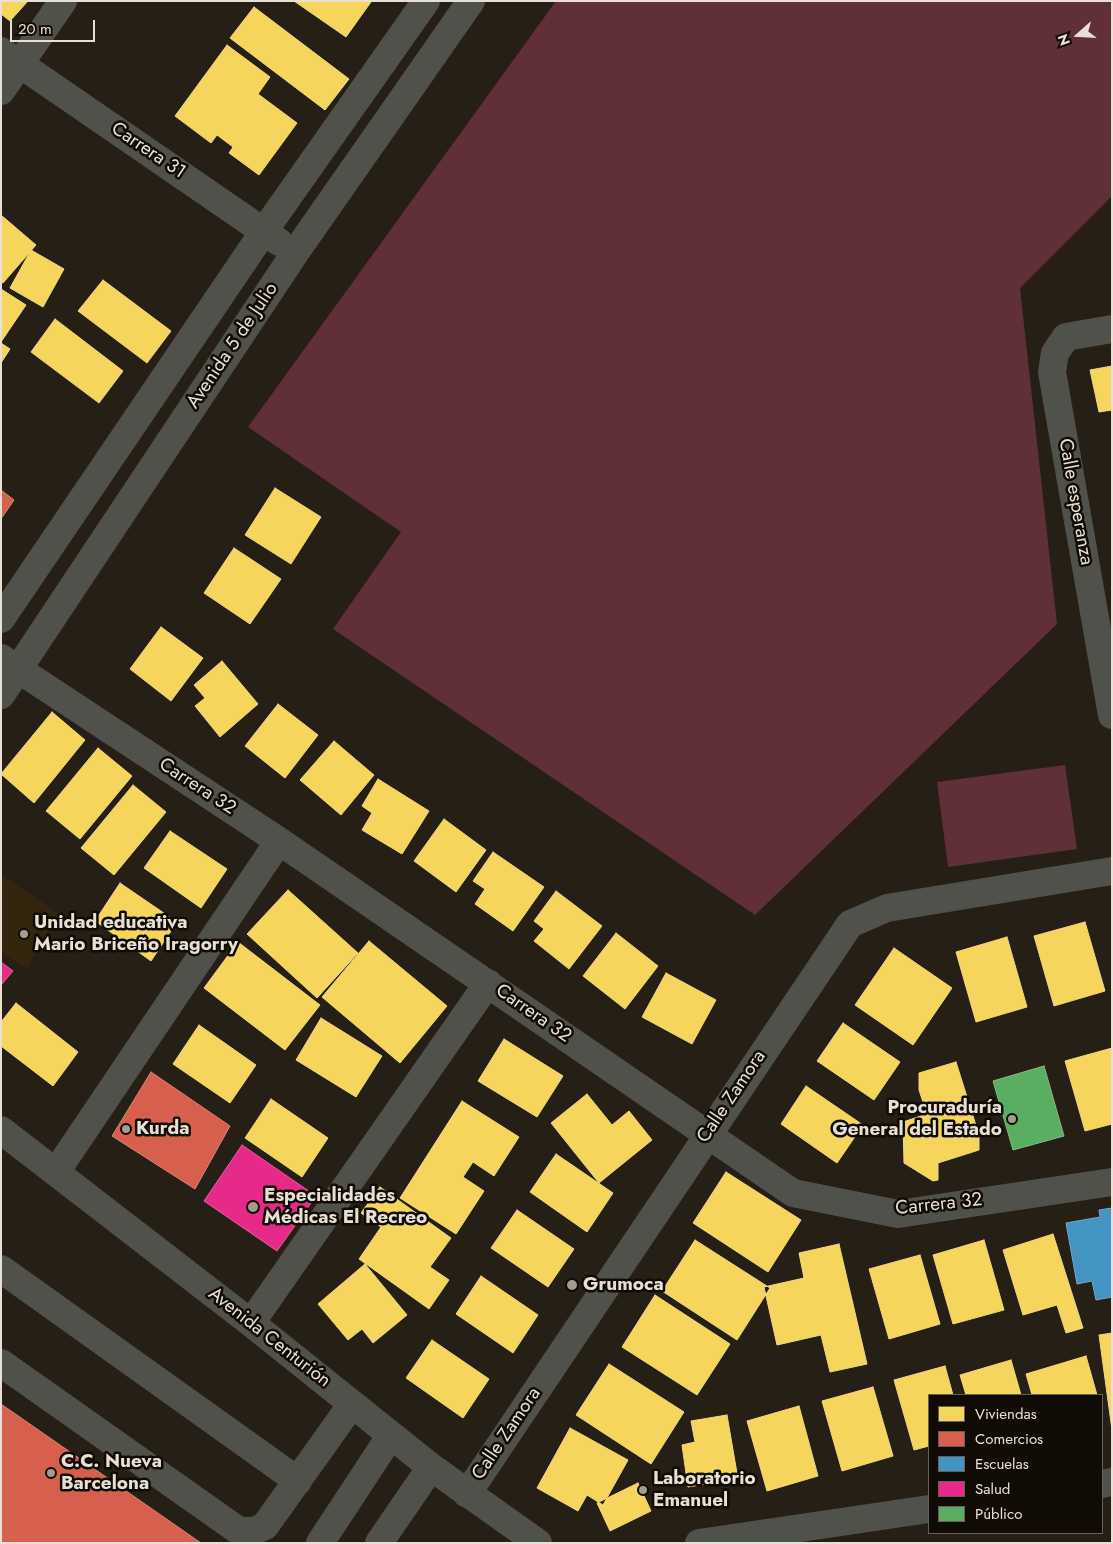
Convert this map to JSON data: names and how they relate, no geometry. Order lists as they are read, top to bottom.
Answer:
{
  "streets": {
    "street": [
      "Carrera 31",
      "Avenida 5 de Julio",
      "Calle esperanza",
      "Carrera 32",
      "Calle Zamora",
      "Avenida Centurión"
    ]
  },
  "crossings": [
    ["Carrera 31", "Avenida 5 de Julio"],
    ["Avenida 5 de Julio", "Carrera 32"],
    ["Carrera 32", "Calle Zamora"],
    ["Calle Zamora", "Avenida Centurión"]
  ],
  "places": [
    "Unidad educativa Mario Briceño Iragorry",
    "Procuraduría General del Estado",
    "Kurda",
    "Especialidades Médicas El Recreo",
    "Grumoca",
    "C.C. Nueva Barcelona",
    "Laboratorio Emanuel"
  ],
  "legend": [
    "Viviendas",
    "Comercios",
    "Escuelas",
    "Salud",
    "Público"
  ],
  "scale_bar": "20 m",
  "north": "left"
}
